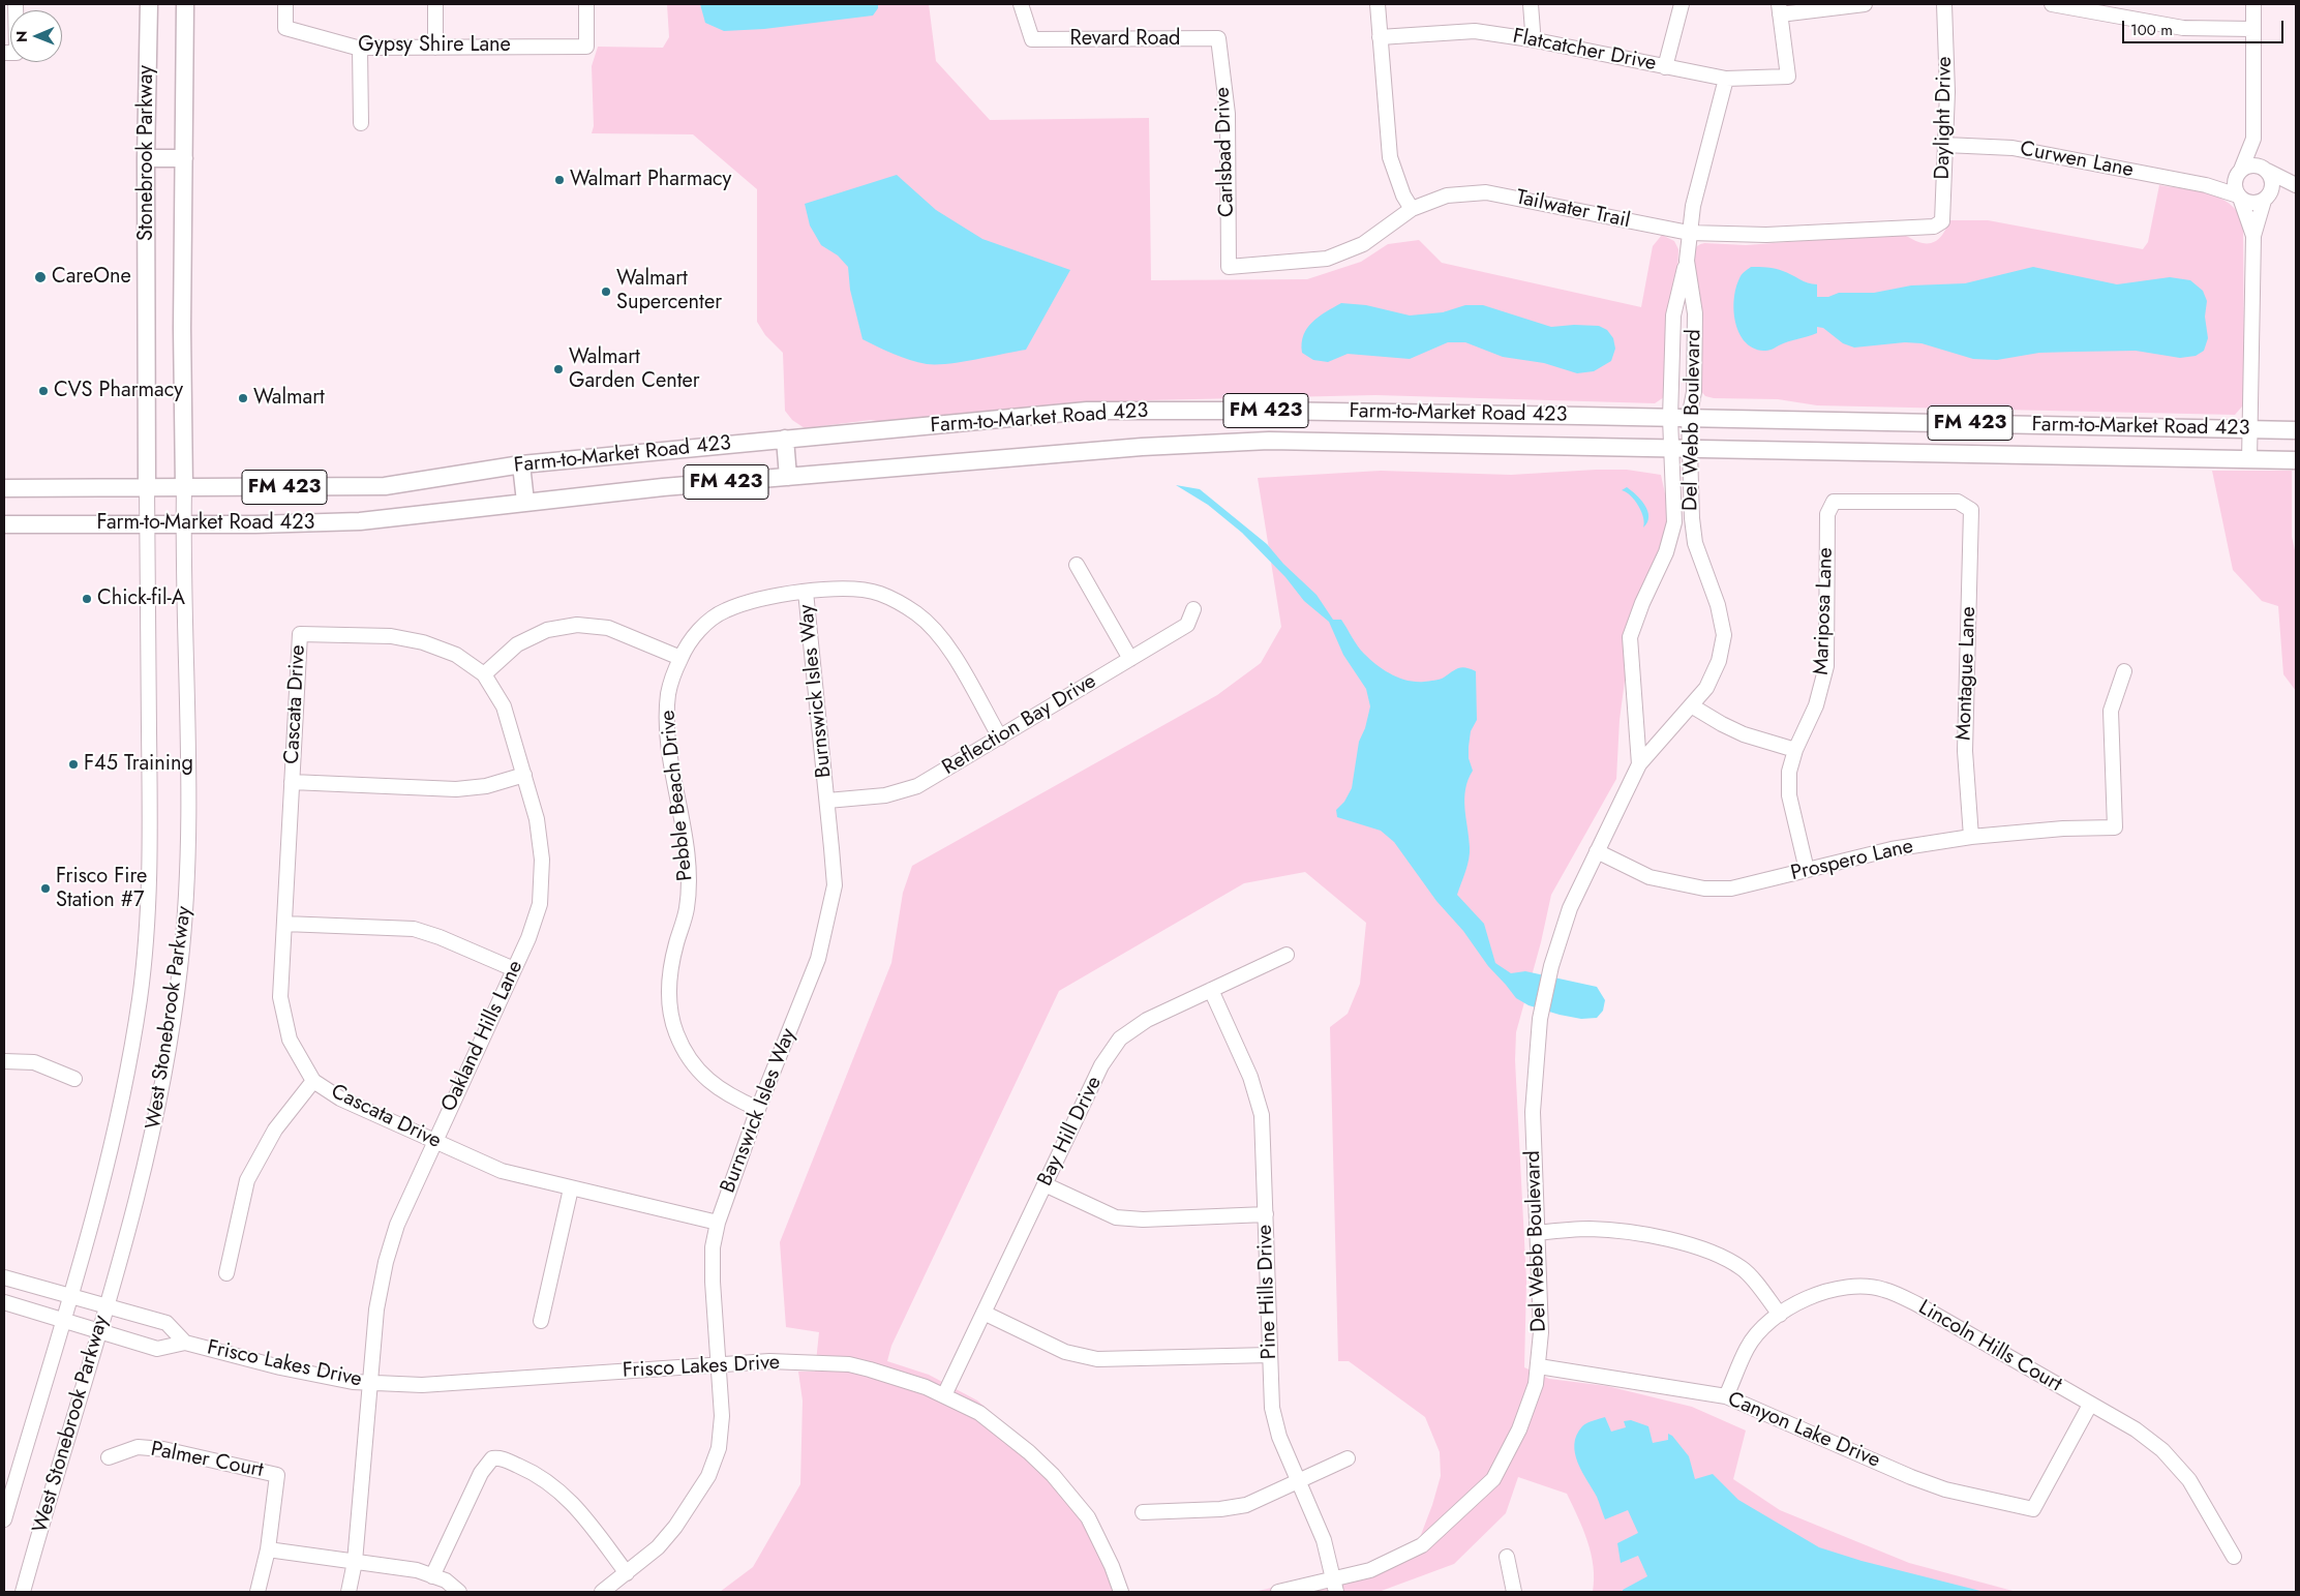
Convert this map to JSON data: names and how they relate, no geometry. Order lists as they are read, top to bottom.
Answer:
{
  "streets": {
    "main road": ["Stonebrook Parkway", "FM 423", "Farm-to-Market Road 423"],
    "street": [
      "Revard Road",
      "Gypsy Shire Lane",
      "Flatcatcher Drive",
      "Daylight Drive",
      "Carlsbad Drive",
      "Curwen Lane",
      "Tailwater Trail",
      "Del Webb Boulevard",
      "Mariposa Lane",
      "Montague Lane",
      "Burnswick Isles Way",
      "Cascata Drive",
      "Reflection Bay Drive",
      "Pebble Beach Drive",
      "Prospero Lane",
      "West Stonebrook Parkway",
      "Oakland Hills Lane",
      "Bay Hill Drive",
      "Pine Hills Drive",
      "Lincoln Hills Court",
      "Frisco Lakes Drive",
      "Canyon Lake Drive",
      "Palmer Court"
    ]
  },
  "crossings": [
    ["Revard Road", "Carlsbad Drive"],
    ["Flatcatcher Drive", "Del Webb Boulevard"],
    ["Daylight Drive", "Curwen Lane"],
    ["Daylight Drive", "Tailwater Trail"],
    ["Carlsbad Drive", "Tailwater Trail"],
    ["Stonebrook Parkway", "Farm-to-Market Road 423"],
    ["Stonebrook Parkway", "West Stonebrook Parkway"],
    ["Tailwater Trail", "Del Webb Boulevard"],
    ["Farm-to-Market Road 423", "Del Webb Boulevard"],
    ["Farm-to-Market Road 423", "West Stonebrook Parkway"],
    ["Del Webb Boulevard", "Prospero Lane"],
    ["Del Webb Boulevard", "Pine Hills Drive"],
    ["Del Webb Boulevard", "Canyon Lake Drive"],
    ["Mariposa Lane", "Montague Lane"],
    ["Mariposa Lane", "Prospero Lane"],
    ["Montague Lane", "Prospero Lane"],
    ["Burnswick Isles Way", "Cascata Drive"],
    ["Burnswick Isles Way", "Reflection Bay Drive"],
    ["Burnswick Isles Way", "Pebble Beach Drive"],
    ["Burnswick Isles Way", "Frisco Lakes Drive"],
    ["Cascata Drive", "Oakland Hills Lane"],
    ["Reflection Bay Drive", "Pebble Beach Drive"],
    ["West Stonebrook Parkway", "Frisco Lakes Drive"],
    ["Oakland Hills Lane", "Frisco Lakes Drive"],
    ["Bay Hill Drive", "Pine Hills Drive"],
    ["Bay Hill Drive", "Frisco Lakes Drive"],
    ["Lincoln Hills Court", "Canyon Lake Drive"]
  ],
  "places": [
    "Walmart Pharmacy",
    "CareOne",
    "Walmart Supercenter",
    "Walmart Garden Center",
    "CVS Pharmacy",
    "Walmart",
    "Chick-fil-A",
    "F45 Training",
    "Frisco Fire Station #7"
  ],
  "scale_bar": "100 m",
  "north": "left"
}
